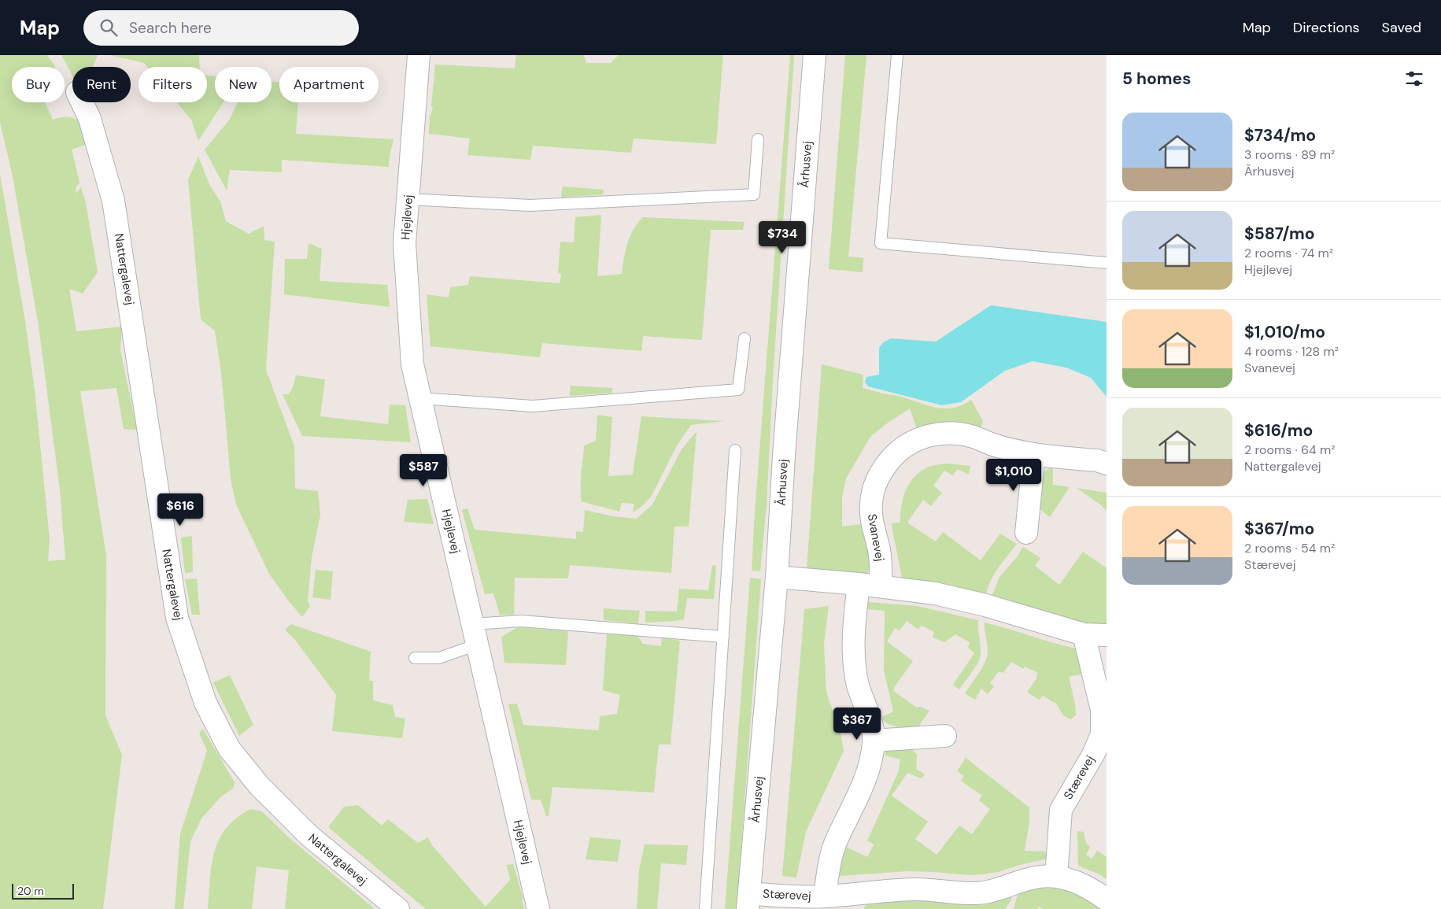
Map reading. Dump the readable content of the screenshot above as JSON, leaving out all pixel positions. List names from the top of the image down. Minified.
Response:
{"streets":{"street":["Århusvej","Hjejlevej","Nattergalevej","Svanevej","Stærevej"]},"crossings":[["Århusvej","Stærevej"]],"scale_bar":"20 m","page":{"header":"Map","search":"Search here","nav":["Map","Directions","Saved"],"heading":"5 homes","chip":["Buy","Rent","Filters","New","Apartment"],"list":[{"name":"$734/mo","note":"3 rooms · 89 m² · Århusvej"},{"name":"$587/mo","note":"2 rooms · 74 m² · Hjejlevej"},{"name":"$1,010/mo","note":"4 rooms · 128 m² · Svanevej"},{"name":"$616/mo","note":"2 rooms · 64 m² · Nattergalevej"},{"name":"$367/mo","note":"2 rooms · 54 m² · Stærevej"}],"price":["$734","$587","$1,010","$616","$367"],"scale":"20 m"}}
